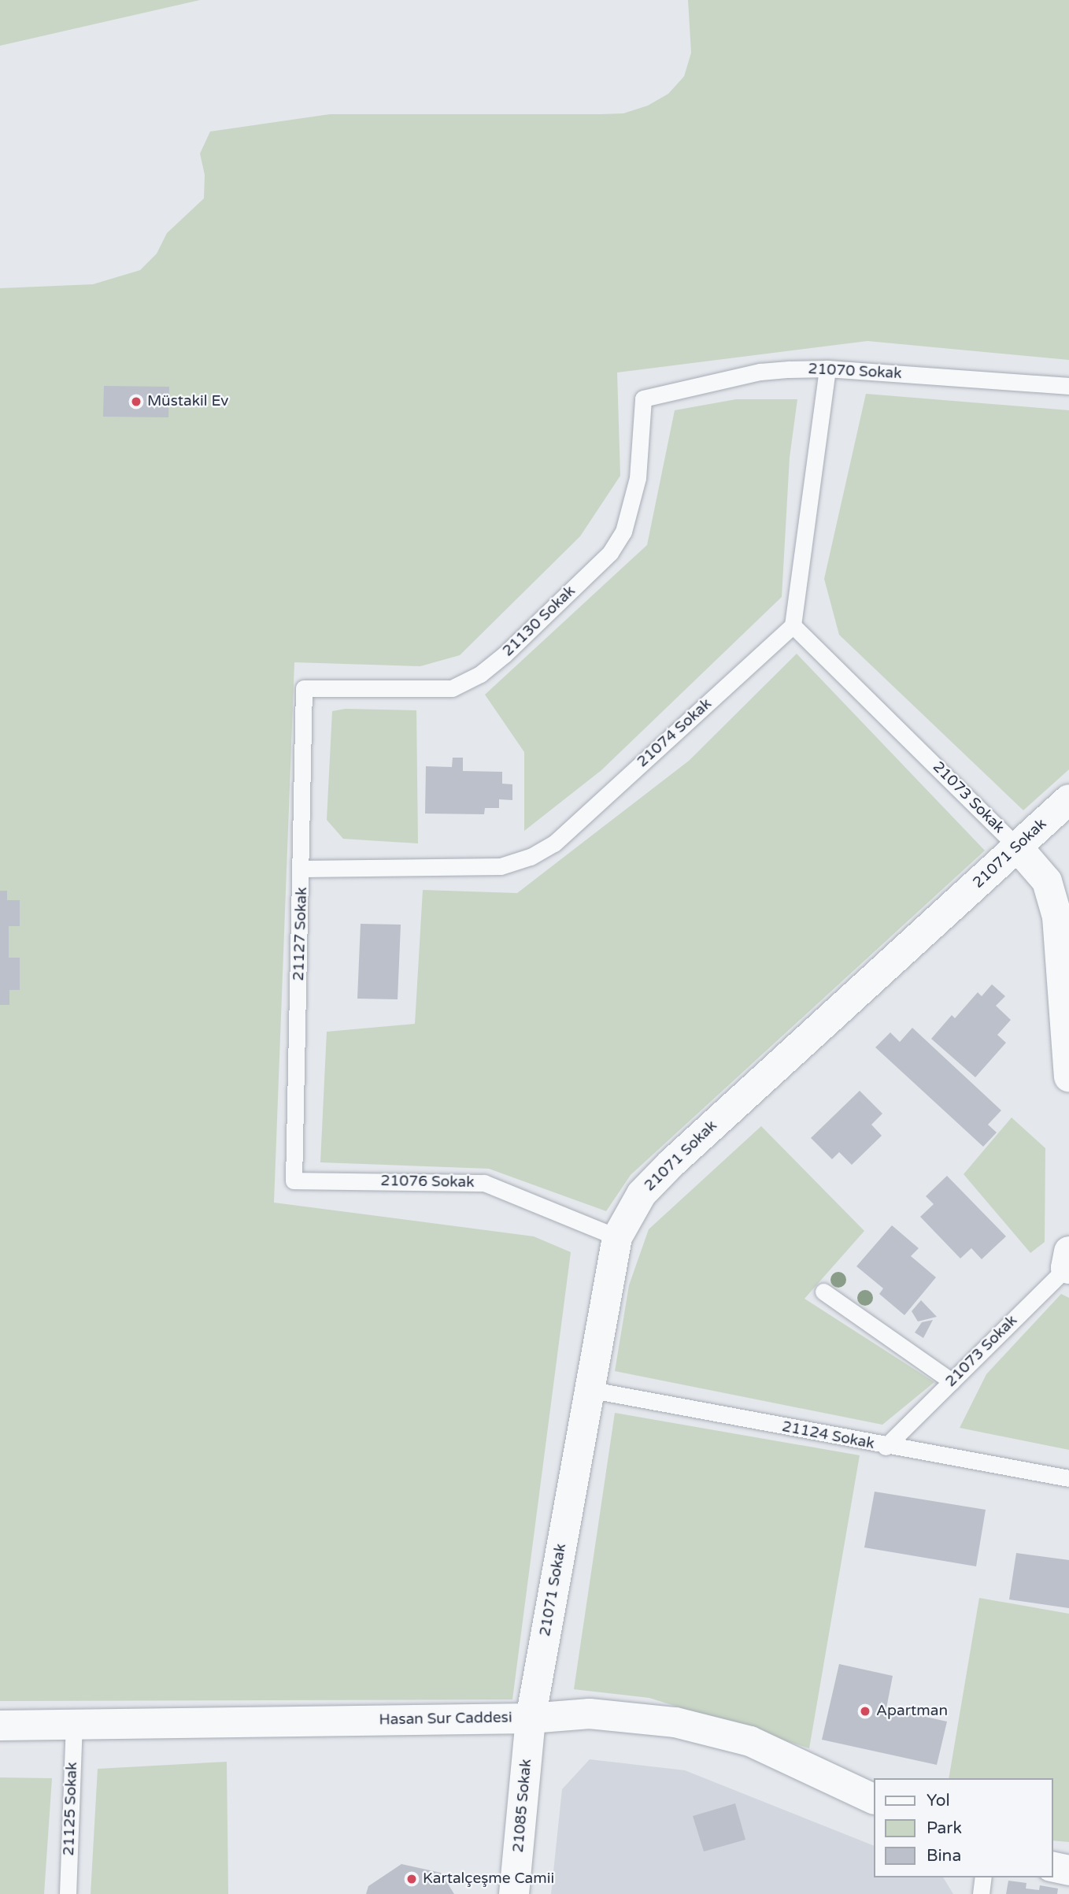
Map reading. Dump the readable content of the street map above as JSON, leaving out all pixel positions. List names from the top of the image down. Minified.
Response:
{"streets":{"street":["21073 Sokak","21071 Sokak","Hasan Sur Caddesi","21085 Sokak"],"lane":["21070 Sokak","21130 Sokak","21074 Sokak","21127 Sokak","21076 Sokak","21124 Sokak","21125 Sokak"]},"crossings":[["21070 Sokak","21130 Sokak"],["21130 Sokak","21127 Sokak"],["21074 Sokak","21073 Sokak"],["21074 Sokak","21127 Sokak"],["21073 Sokak","21071 Sokak"],["21073 Sokak","21124 Sokak"],["21071 Sokak","21076 Sokak"],["21071 Sokak","21124 Sokak"],["21071 Sokak","Hasan Sur Caddesi"],["21071 Sokak","21085 Sokak"],["21127 Sokak","21076 Sokak"],["Hasan Sur Caddesi","21085 Sokak"],["Hasan Sur Caddesi","21125 Sokak"]],"places":["Müstakil Ev","Apartman","Kartalçeşme Camii"],"legend":["Yol","Park","Bina"]}
